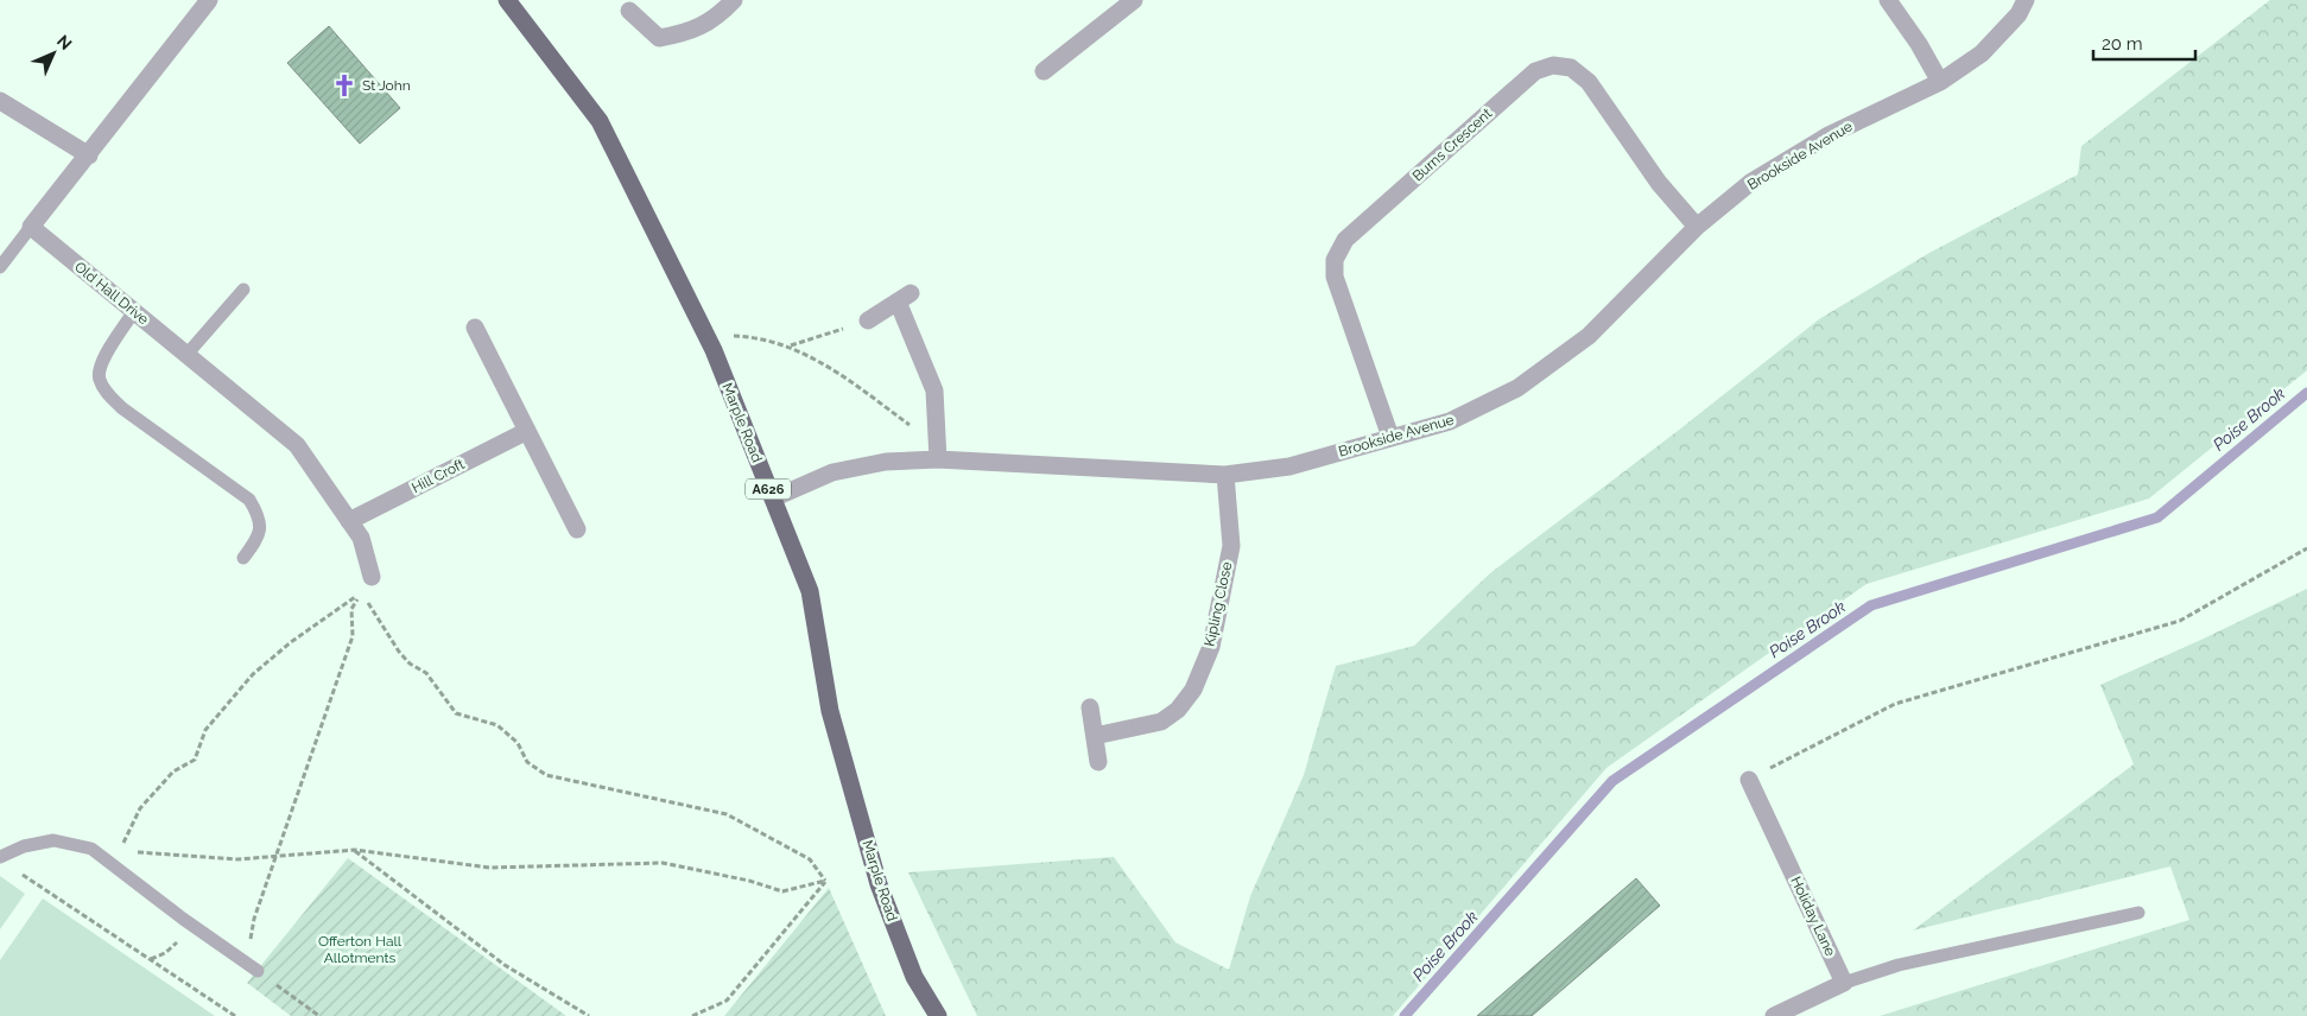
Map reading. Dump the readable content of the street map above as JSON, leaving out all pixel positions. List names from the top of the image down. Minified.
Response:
{"streets":{"main road":["Marple Road","A626"],"street":["Burns Crescent","Brookside Avenue","Old Hall Drive","Hill Croft","Kipling Close","Holiday Lane"]},"crossings":[["Burns Crescent","Brookside Avenue"],["Brookside Avenue","Marple Road"],["Brookside Avenue","Kipling Close"],["Old Hall Drive","Hill Croft"]],"water":["Poise Brook"],"parks":["Offerton Hall Allotments"],"places":{"church":["St John"]},"scale_bar":"20 m","north":"top right"}
